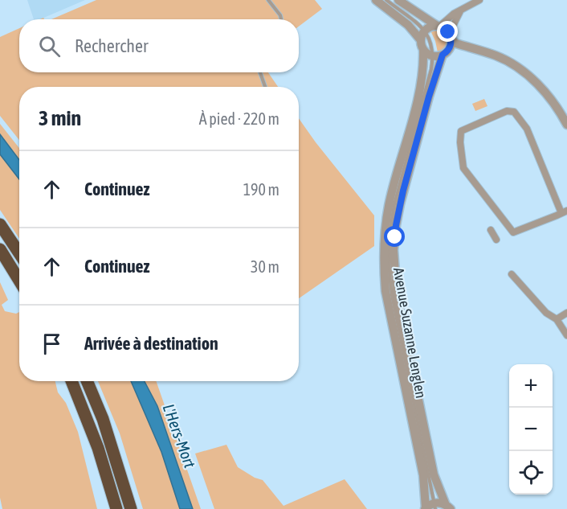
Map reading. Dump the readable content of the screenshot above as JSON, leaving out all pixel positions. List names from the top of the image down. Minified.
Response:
{"streets":{"street":["Avenue Suzanne Lenglen"]},"water":["L'Hers-Mort"],"page":{"search":"Rechercher","heading":["3 min","À pied · 220 m"],"list":[["Continuez","190 m"],["Continuez","30 m"],"Arrivée à destination"],"map_buttons":["+","−"]}}
